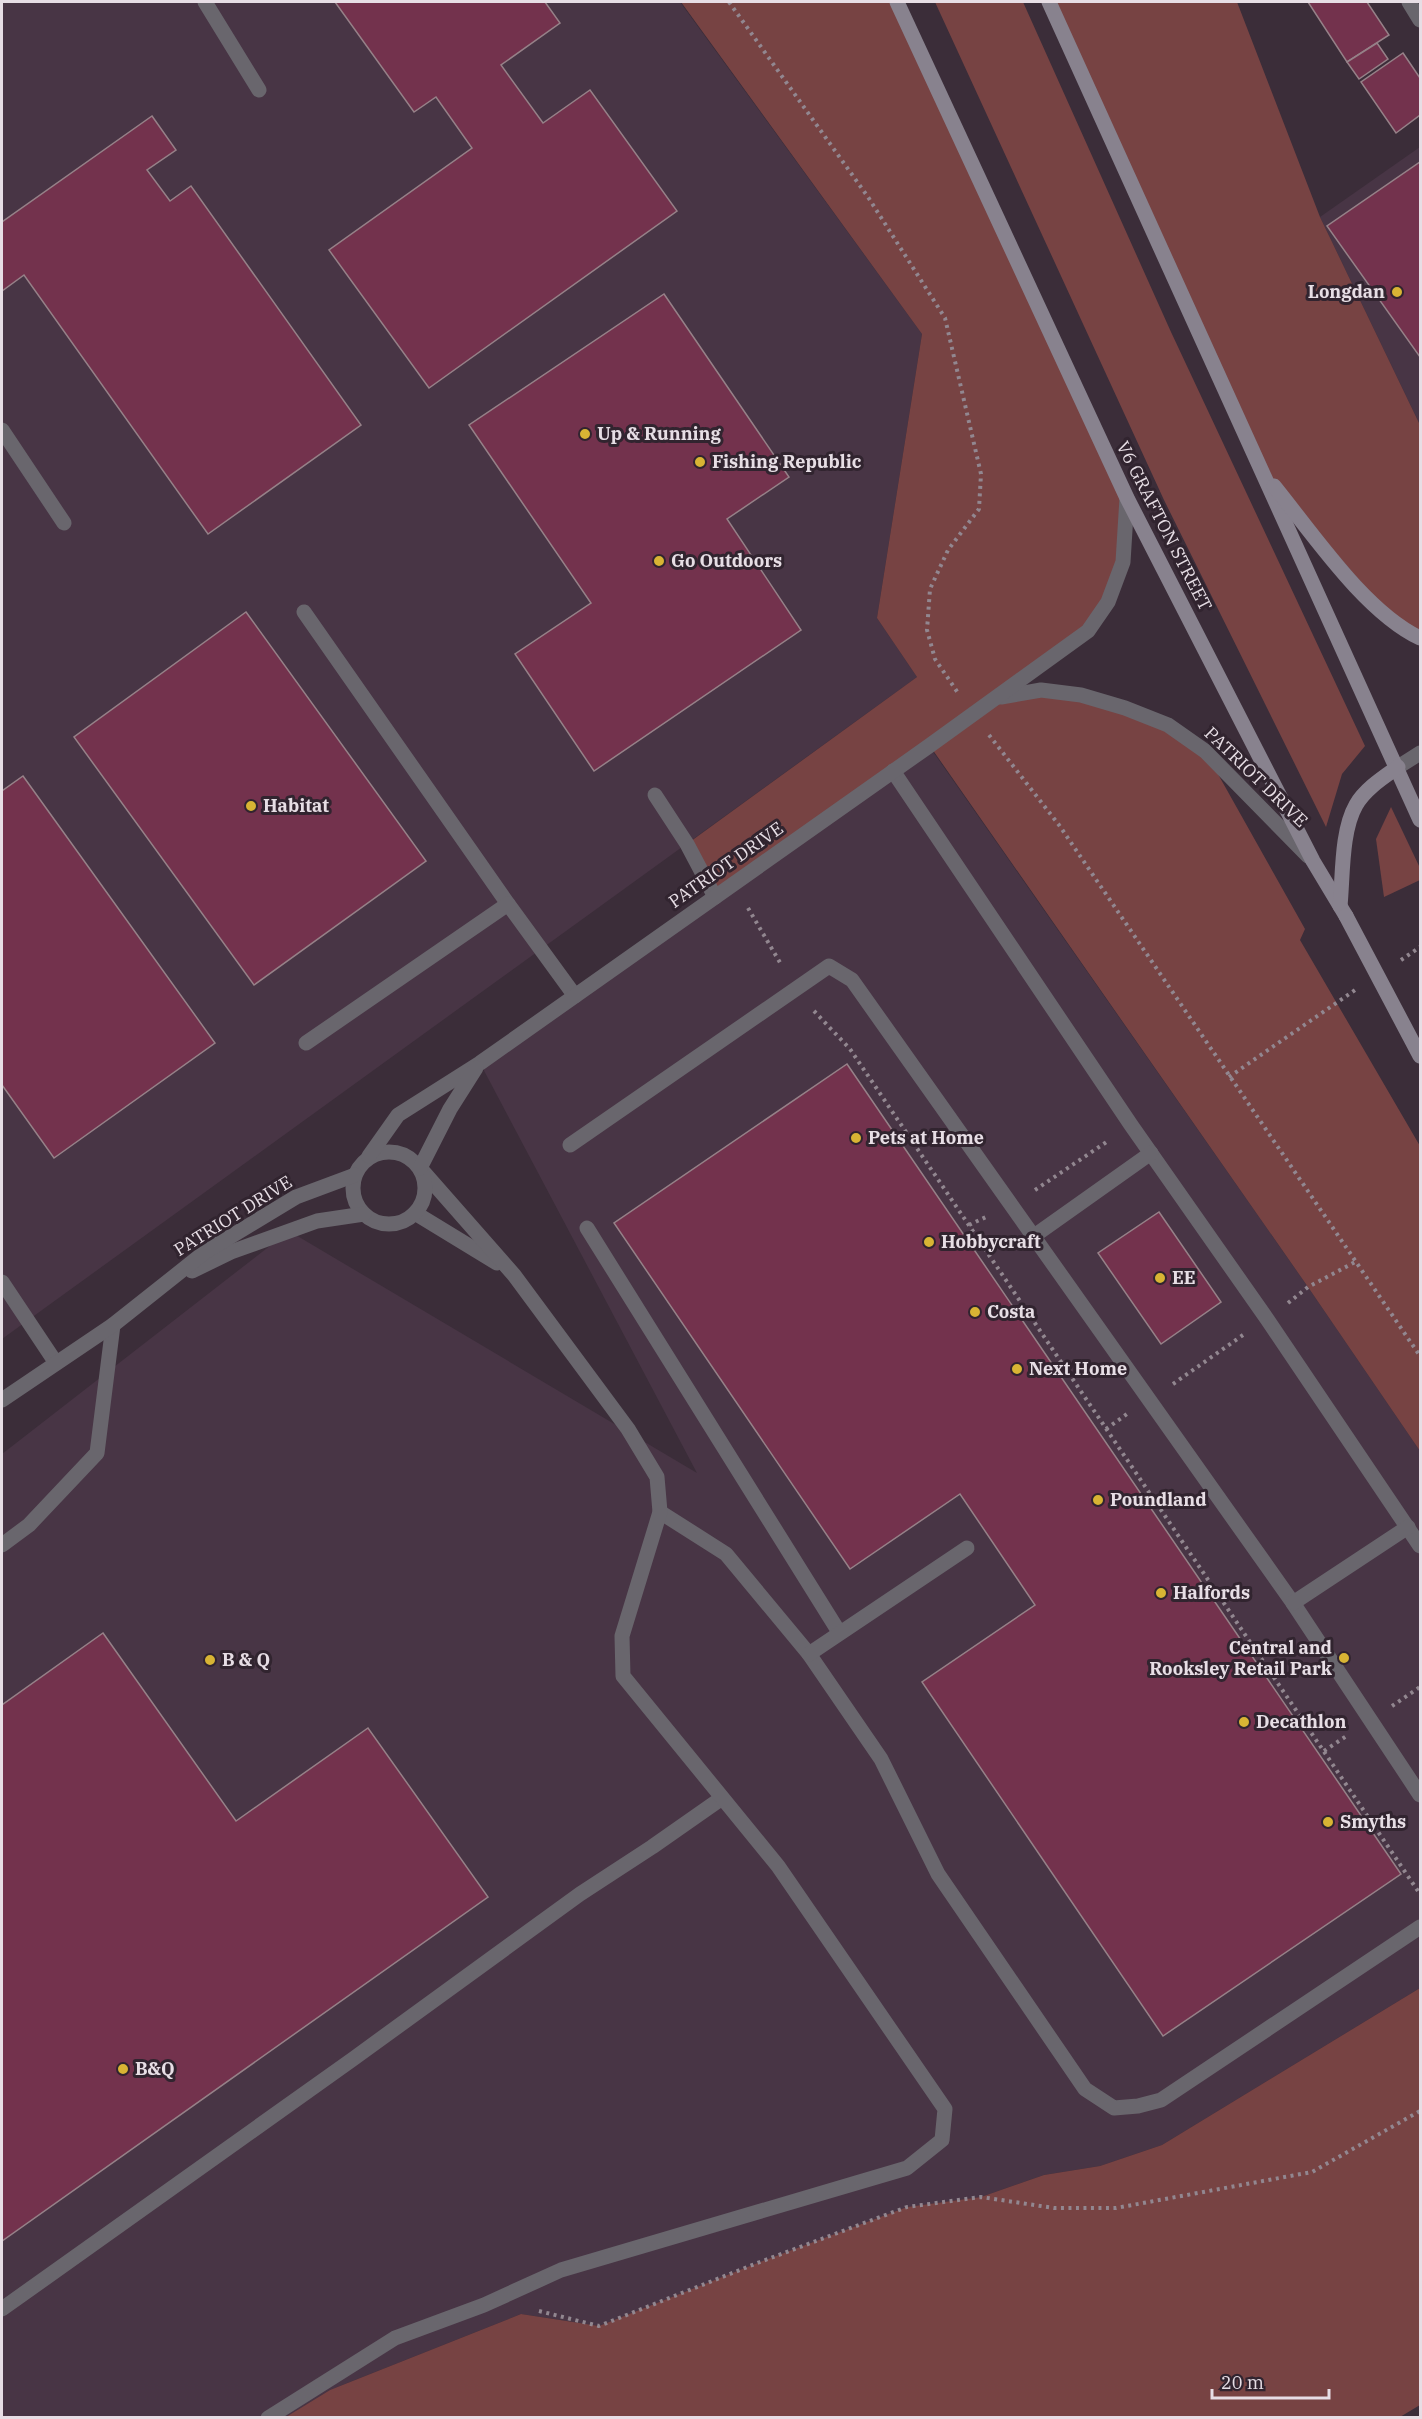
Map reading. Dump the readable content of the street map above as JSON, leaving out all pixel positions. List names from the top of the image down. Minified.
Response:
{"streets":{"street":["V6 GRAFTON STREET","PATRIOT DRIVE"]},"crossings":[["V6 GRAFTON STREET","PATRIOT DRIVE"]],"places":["Longdan","Up & Running","Fishing Republic","Go Outdoors","Habitat","Pets at Home","Hobbycraft","EE","Costa","Next Home","Poundland","Halfords","Central and Rooksley Retail Park","B & Q","Decathlon","Smyths","B&Q"],"scale_bar":"20 m"}
